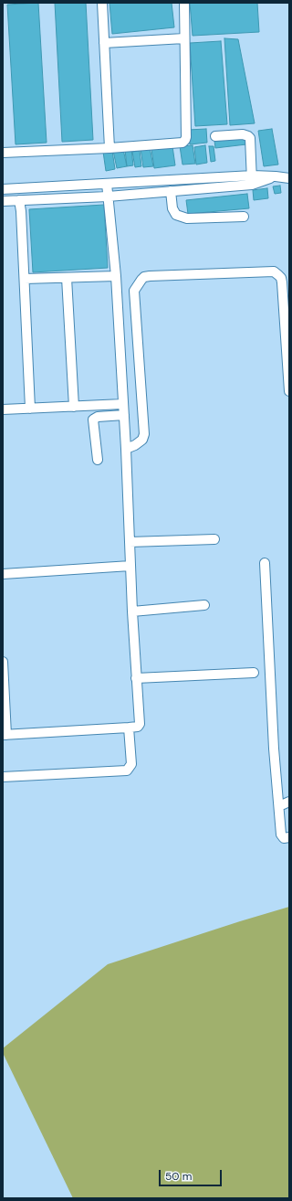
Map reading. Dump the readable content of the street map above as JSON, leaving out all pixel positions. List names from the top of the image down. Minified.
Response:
{"scale_bar":"50 m"}
